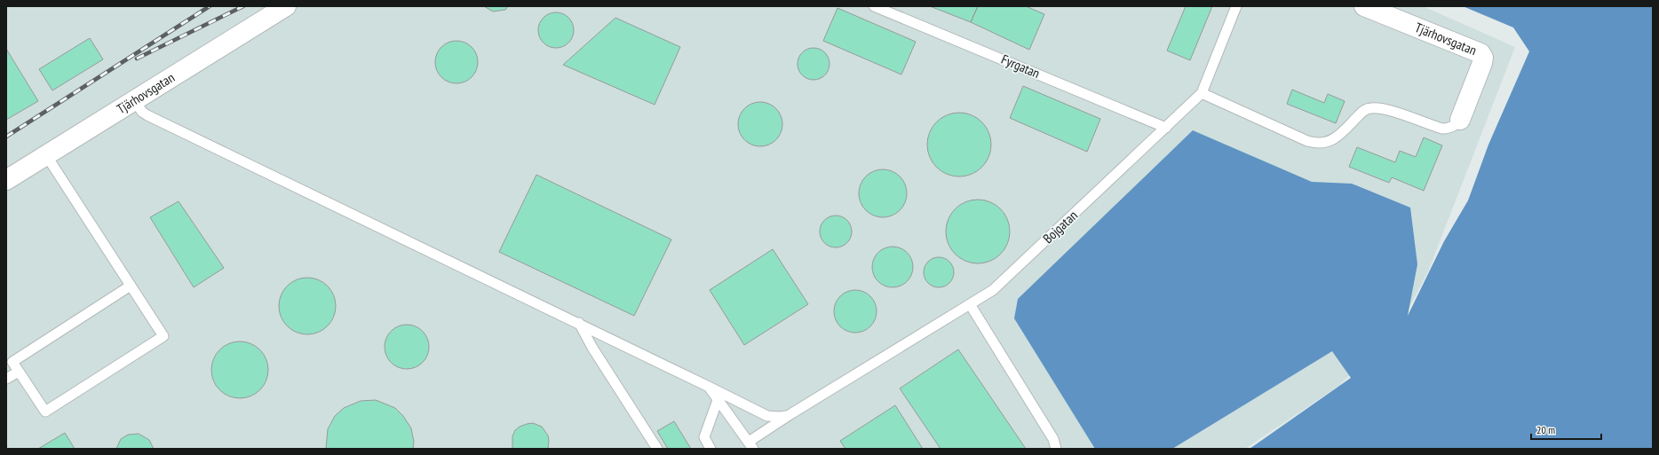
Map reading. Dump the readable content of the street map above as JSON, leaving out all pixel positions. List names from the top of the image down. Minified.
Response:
{"streets":{"street":["Tjärhovsgatan"],"lane":["Fyrgatan","Bojgatan"]},"crossings":[["Fyrgatan","Bojgatan"]],"scale_bar":"20 m"}
